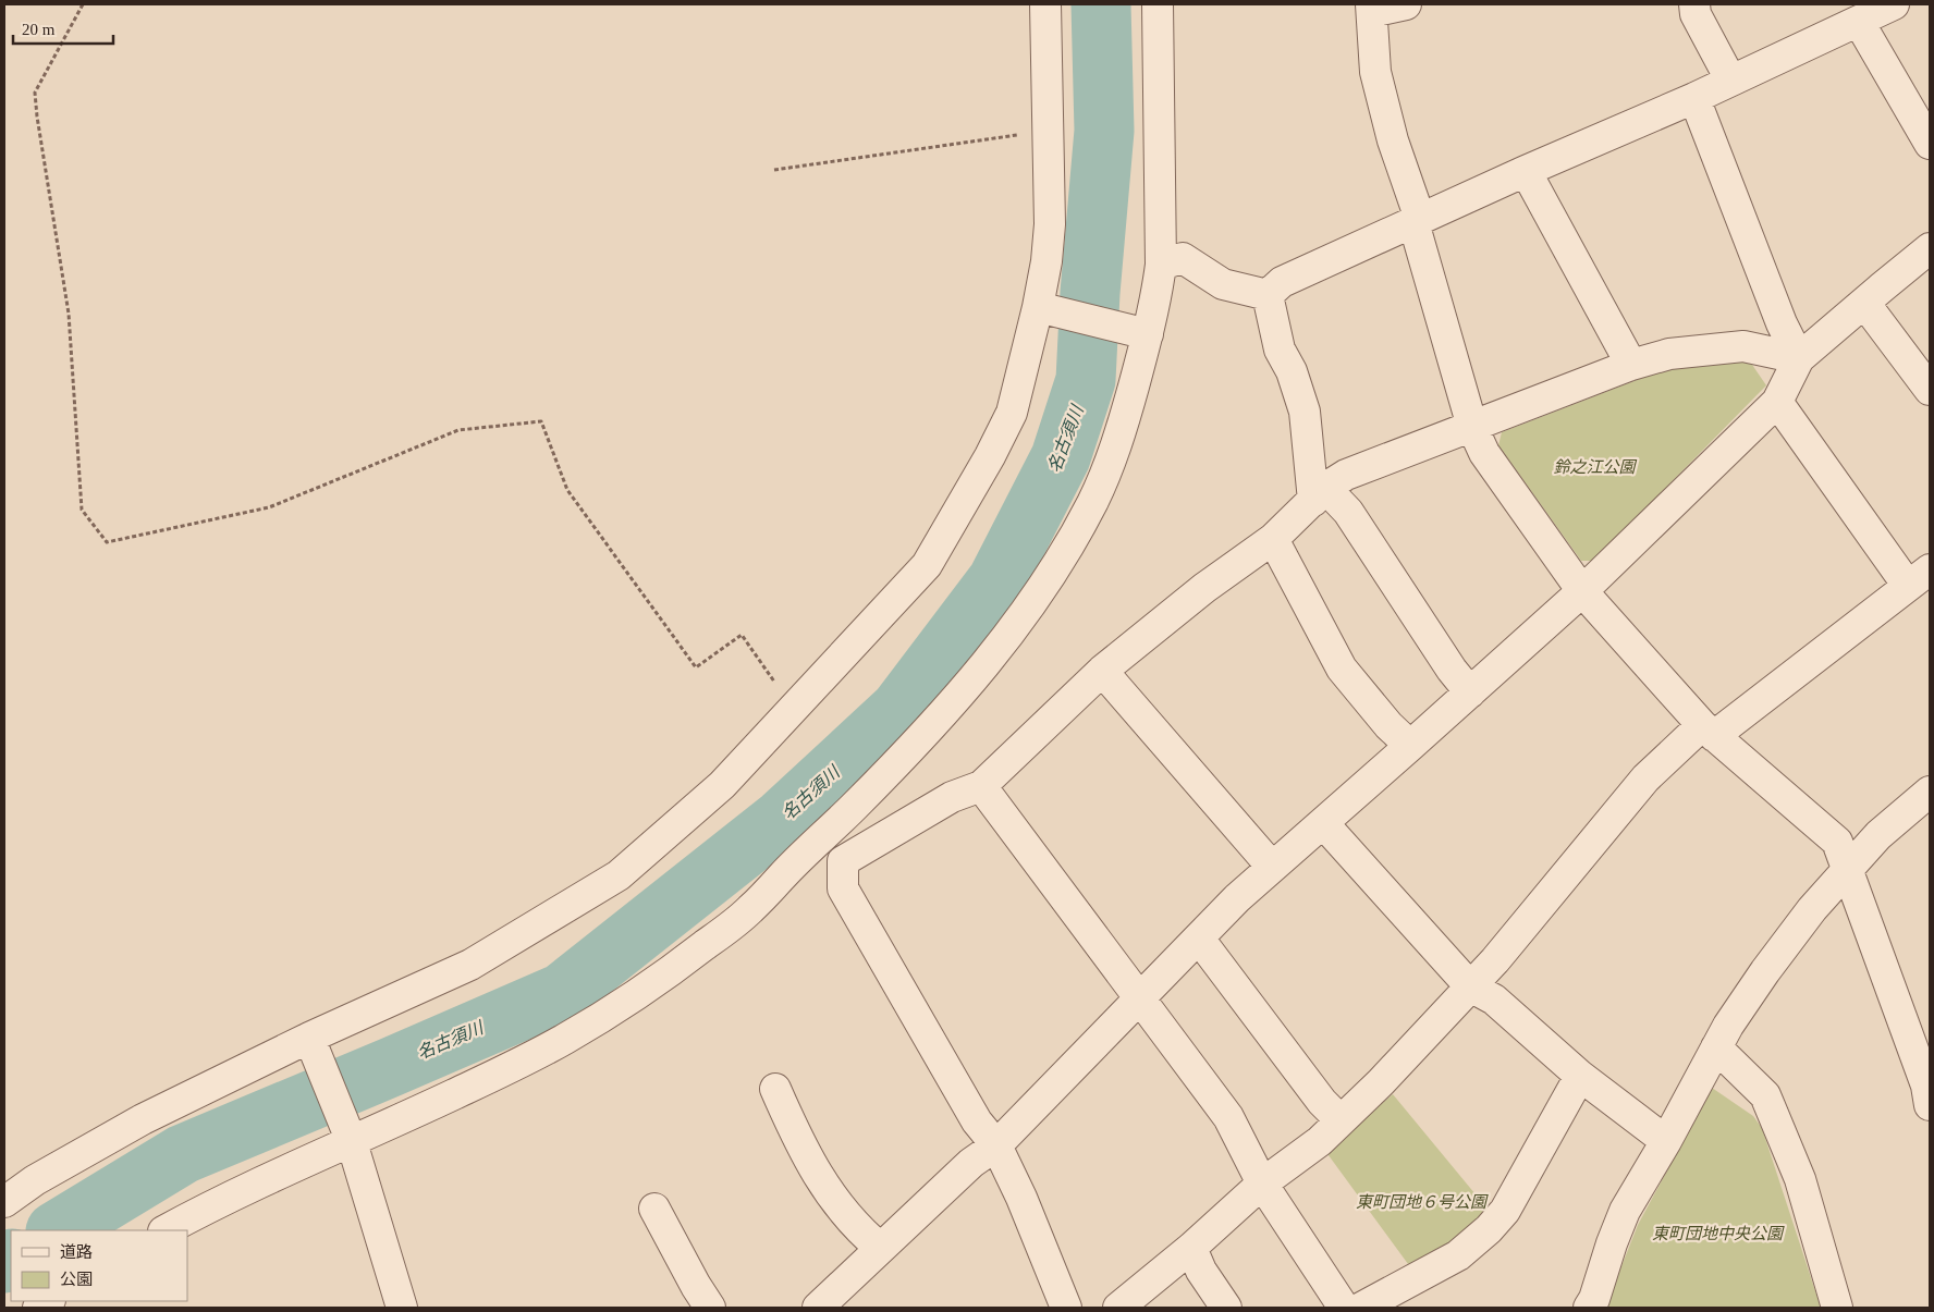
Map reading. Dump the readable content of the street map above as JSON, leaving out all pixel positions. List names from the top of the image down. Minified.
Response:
{"water":["名古須川"],"parks":["鈴之江公園","東町団地６号公園","東町団地中央公園"],"legend":["道路","公園"],"scale_bar":"20 m"}
